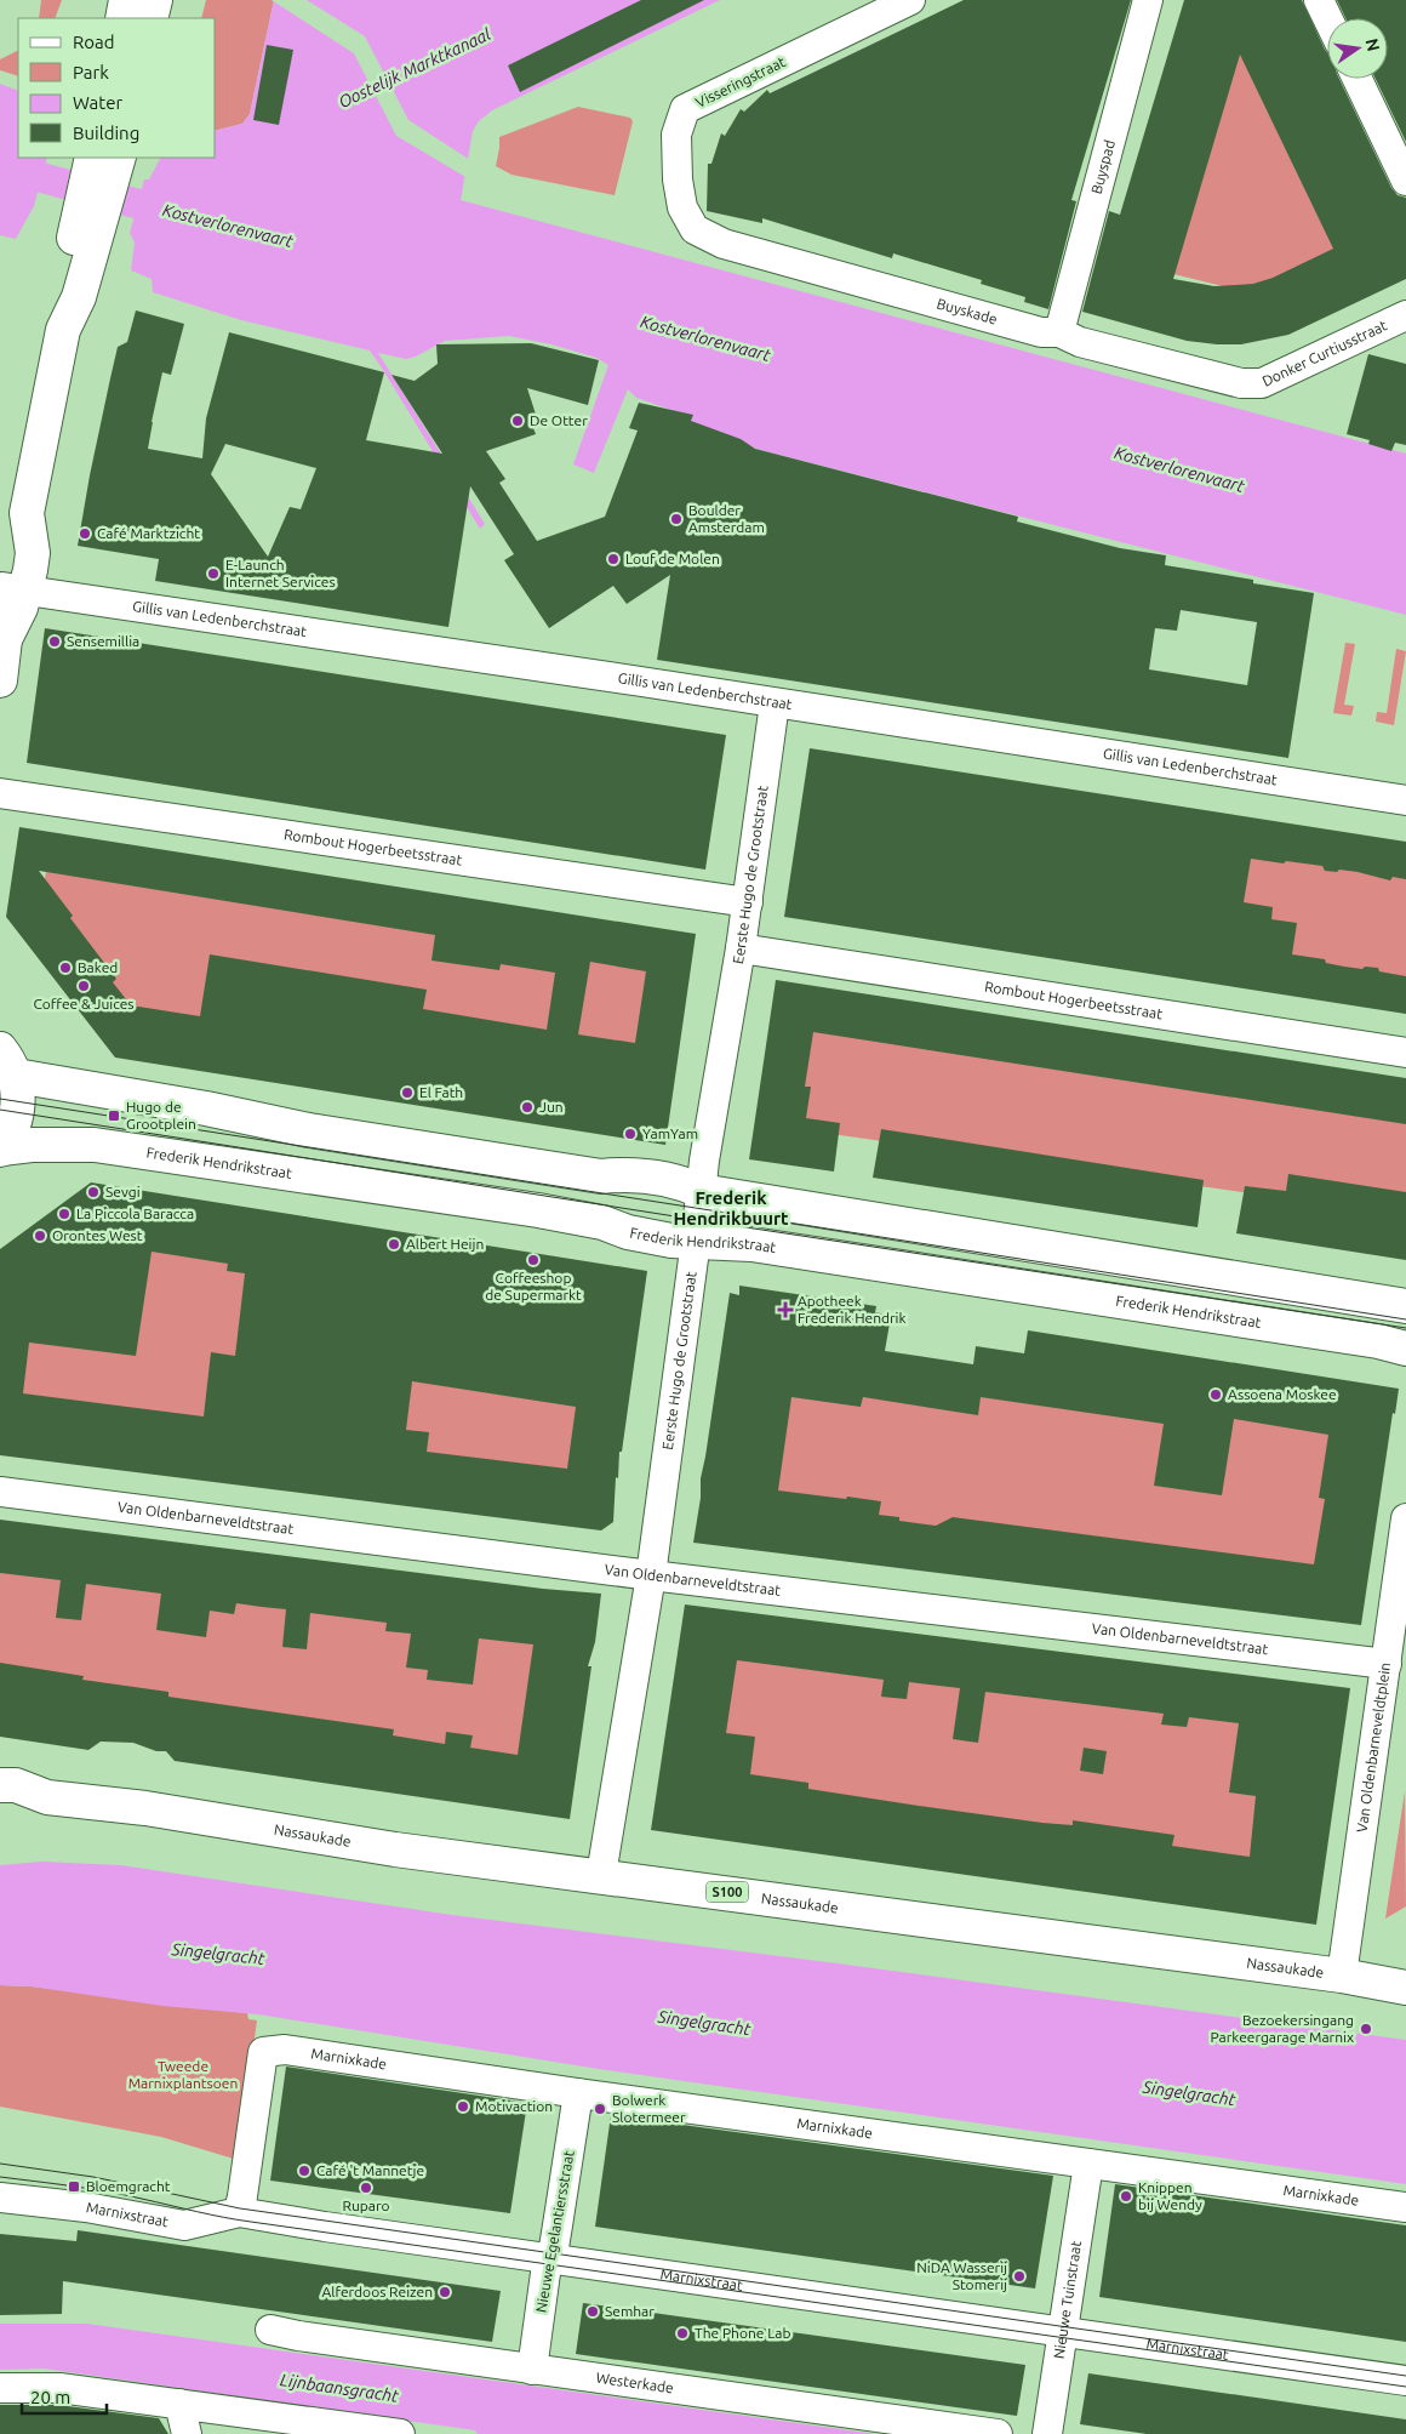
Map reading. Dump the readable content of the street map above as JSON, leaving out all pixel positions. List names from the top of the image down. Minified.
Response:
{"streets":{"street":["Visseringstraat","Buyspad","Buyskade","Donker Curtiusstraat","Gillis van Ledenberchstraat","Rombout Hogerbeetsstraat","Eerste Hugo de Grootstraat","Frederik Hendrikstraat","Van Oldenbarneveldtstraat","Van Oldenbarneveldtplein","Nassaukade","S100","Marnixkade","Marnixstraat","Nieuwe Egelantiersstraat","Nieuwe Tuinstraat","Westerkade"]},"crossings":[["Visseringstraat","Buyskade"],["Buyspad","Buyskade"],["Buyskade","Donker Curtiusstraat"],["Gillis van Ledenberchstraat","Eerste Hugo de Grootstraat"],["Rombout Hogerbeetsstraat","Eerste Hugo de Grootstraat"],["Eerste Hugo de Grootstraat","Frederik Hendrikstraat"],["Eerste Hugo de Grootstraat","Van Oldenbarneveldtstraat"],["Eerste Hugo de Grootstraat","Nassaukade"],["Van Oldenbarneveldtstraat","Van Oldenbarneveldtplein"],["Van Oldenbarneveldtplein","Nassaukade"],["Marnixkade","Marnixstraat"],["Marnixkade","Nieuwe Egelantiersstraat"],["Marnixkade","Nieuwe Tuinstraat"],["Marnixstraat","Nieuwe Egelantiersstraat"],["Marnixstraat","Nieuwe Tuinstraat"],["Nieuwe Egelantiersstraat","Westerkade"]],"districts":["Frederik Hendrikbuurt"],"water":["Oostelijk Marktkanaal","Kostverlorenvaart","Singelgracht","Lijnbaansgracht"],"parks":["Tweede Marnixplantsoen"],"places":{"other":["De Otter","Boulder Amsterdam","Café Marktzicht","Louf de Molen","E-Launch Internet Services","Sensemillia","Baked","Coffee & Juices","El Fath","Jun","YamYam","Sevgi","La Piccola Baracca","Orontes West","Albert Heijn","Coffeeshop de Supermarkt","Assoena Moskee","Bezoekersingang Parkeergarage Marnix","Motivaction","Bolwerk Slotermeer","Café 't Mannetje","Ruparo","Knippen bij Wendy","NiDA Wasserij Stomerij","Alferdoos Reizen","Semhar","The Phone Lab"],"transit":["Hugo de Grootplein","Bloemgracht"],"health":["Apotheek Frederik Hendrik"]},"legend":["Road","Park","Water","Building"],"scale_bar":"20 m","north":"right"}
